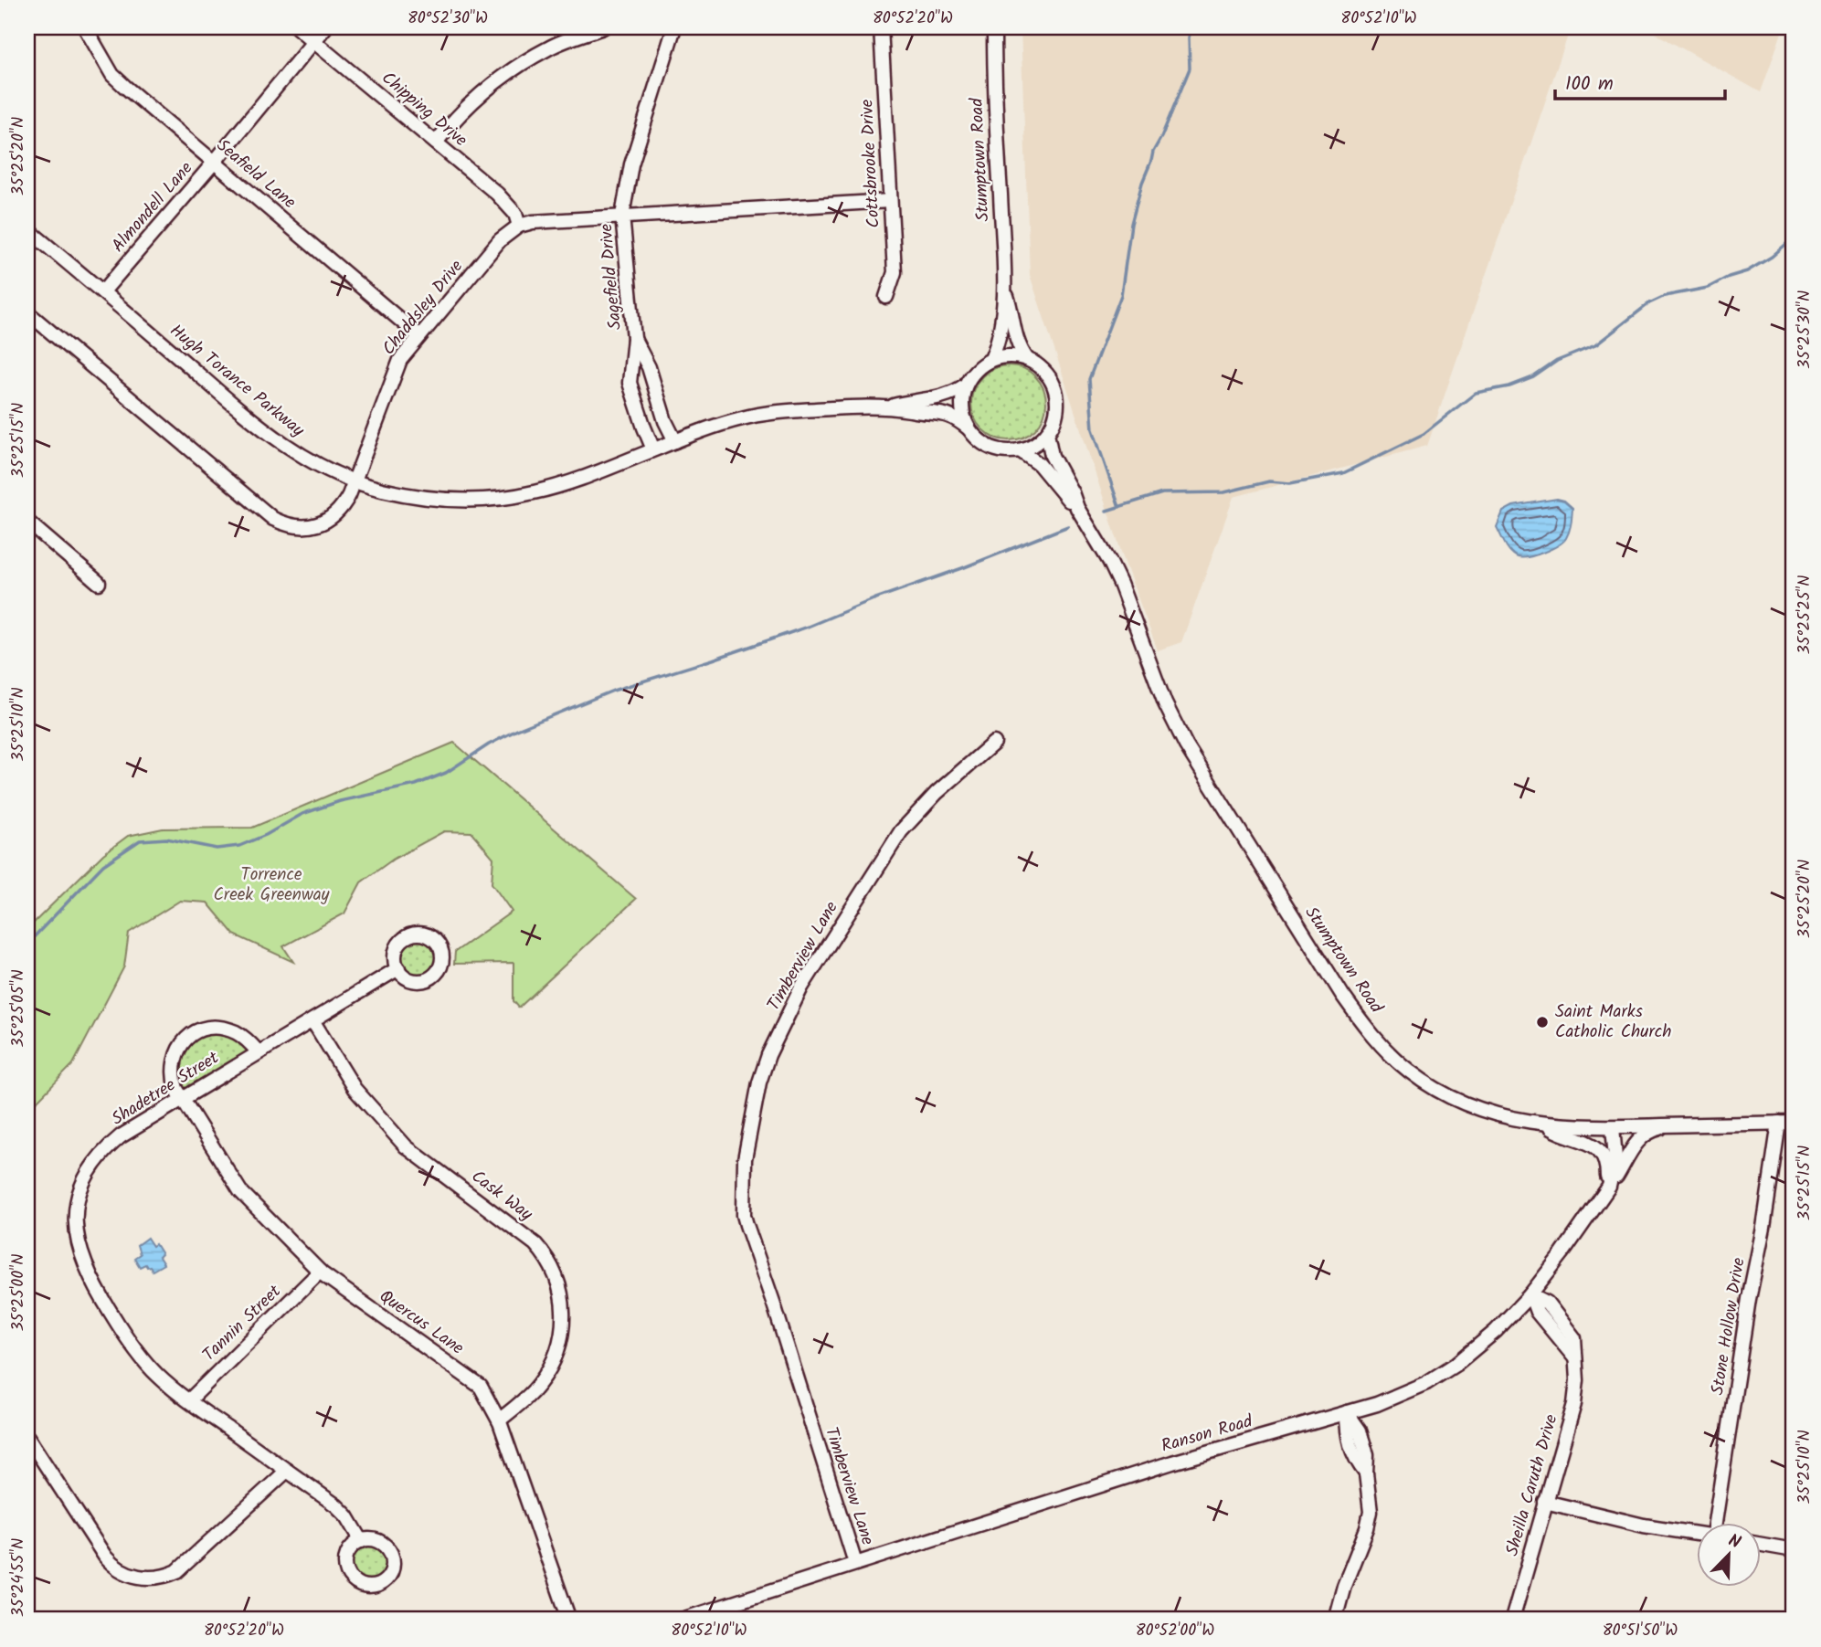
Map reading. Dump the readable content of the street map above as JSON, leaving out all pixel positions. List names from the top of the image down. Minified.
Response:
{"streets":{"street":["Chipping Drive","Stumptown Road","Cottsbrooke Drive","Seafield Lane","Almondell Lane","Sagefield Drive","Chaddsley Drive","Hugh Torance Parkway","Timberview Lane","Shadetree Street","Cask Way","Quercus Lane","Tannin Street","Stone Hollow Drive","Ranson Road","Sheilla Caruth Drive"]},"crossings":[["Chipping Drive","Almondell Lane"],["Chipping Drive","Chaddsley Drive"],["Stumptown Road","Hugh Torance Parkway"],["Stumptown Road","Stone Hollow Drive"],["Stumptown Road","Ranson Road"],["Seafield Lane","Almondell Lane"],["Seafield Lane","Chaddsley Drive"],["Almondell Lane","Hugh Torance Parkway"],["Sagefield Drive","Hugh Torance Parkway"],["Chaddsley Drive","Hugh Torance Parkway"],["Timberview Lane","Ranson Road"],["Shadetree Street","Cask Way"],["Shadetree Street","Quercus Lane"],["Shadetree Street","Tannin Street"],["Cask Way","Quercus Lane"],["Quercus Lane","Tannin Street"],["Ranson Road","Sheilla Caruth Drive"]],"parks":["Torrence Creek Greenway"],"places":["Saint Marks Catholic Church"],"scale_bar":"100 m","north":"top right","coordinates":["80°52'30\"W","80°52'20\"W","80°52'10\"W","35°25'20\"N","35°25'30\"N","35°25'15\"N","35°25'25\"N","35°25'10\"N","35°25'05\"N","35°25'00\"N","35°24'55\"N","80°52'00\"W","80°51'50\"W"]}
